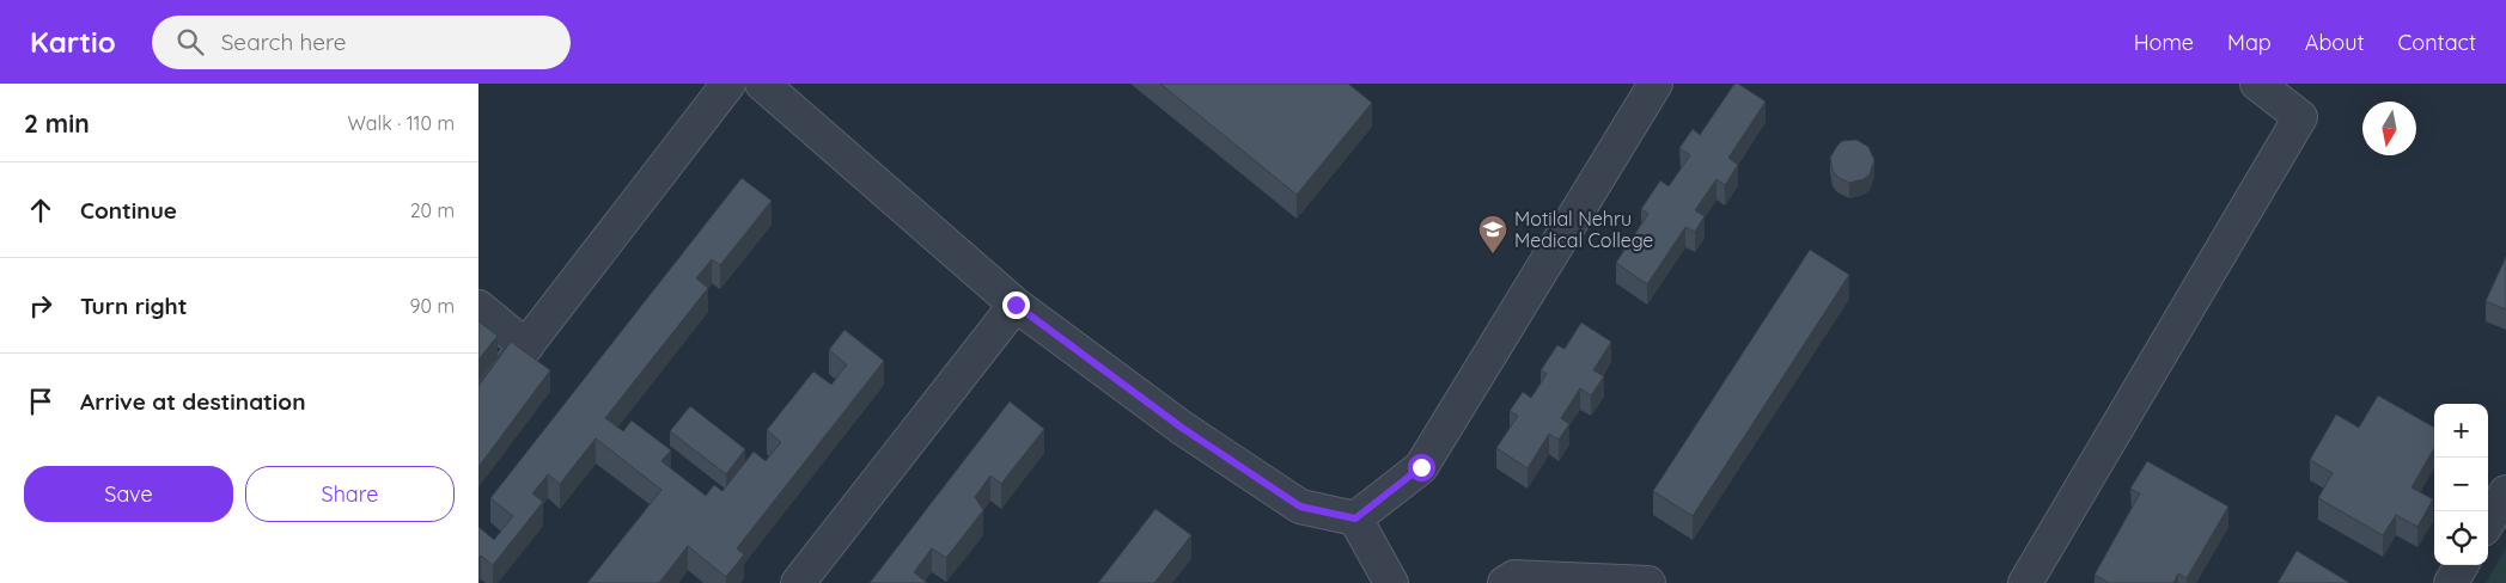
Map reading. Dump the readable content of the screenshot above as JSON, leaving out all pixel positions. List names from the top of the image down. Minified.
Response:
{"places":{"school or university":["Motilal Nehru Medical College"]},"north":"bottom","page":{"header":"Kartio","search":"Search here","nav":["Home","Map","About","Contact"],"heading":["2 min","Walk · 110 m"],"list":[["Continue","20 m"],["Turn right","90 m"],"Arrive at destination"],"map_buttons":["+","−"],"buttons":["Save","Share"]}}
